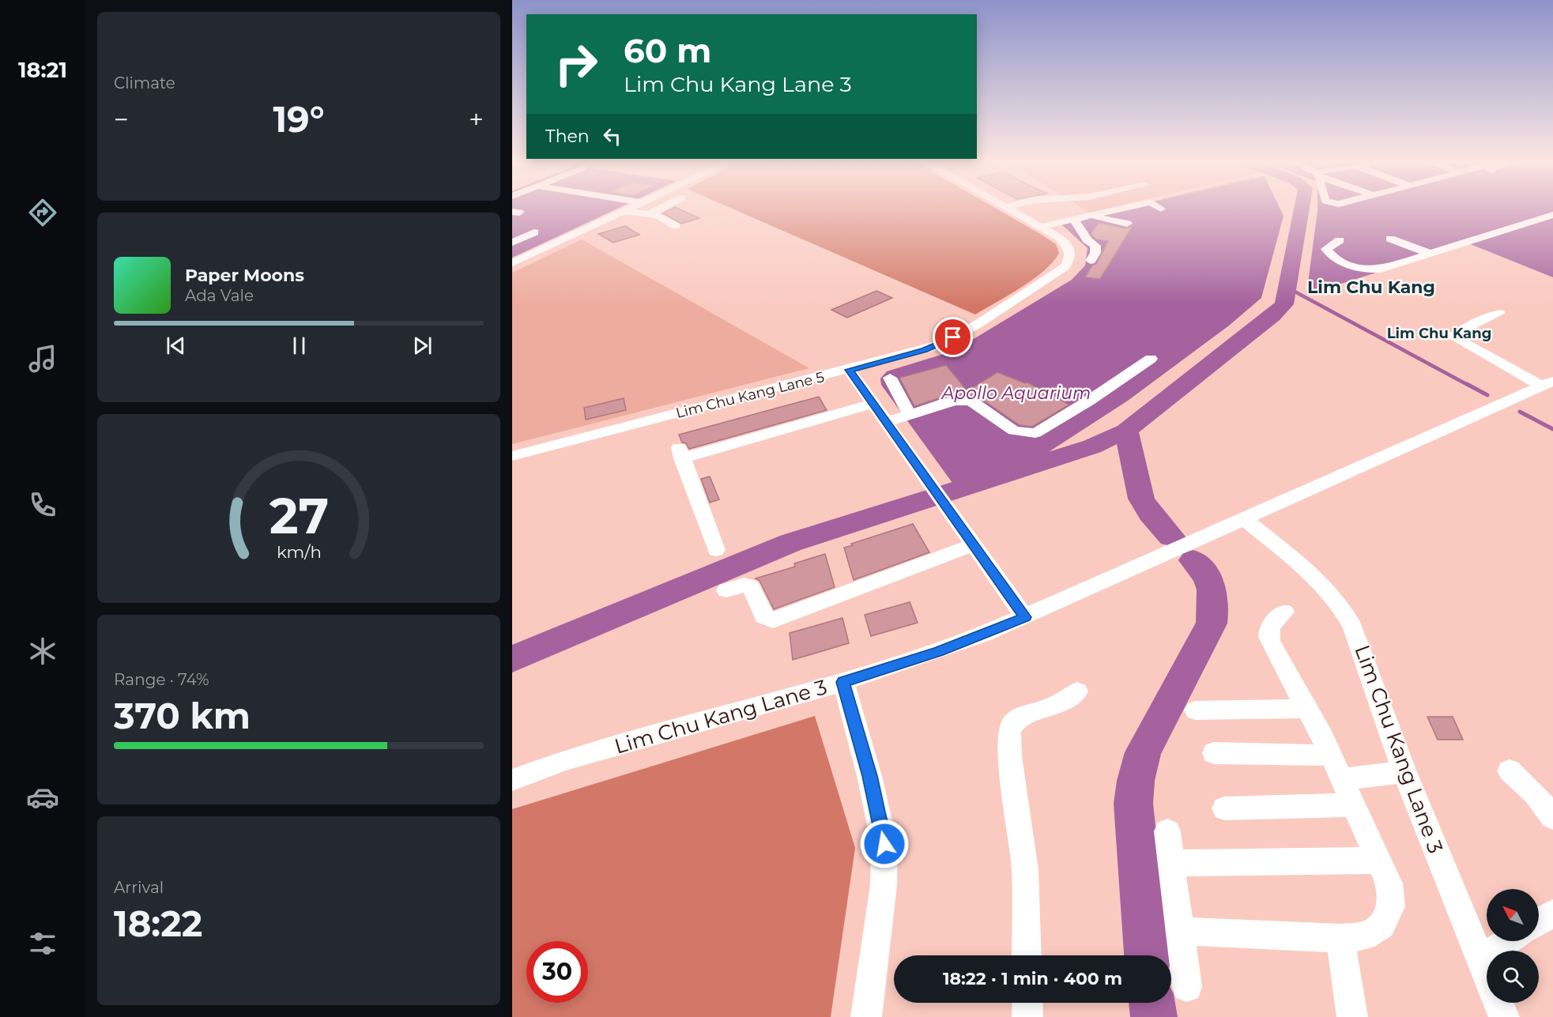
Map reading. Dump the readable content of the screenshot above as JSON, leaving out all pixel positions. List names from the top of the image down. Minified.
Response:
{"streets":{"street":["Lim Chu Kang Lane 5","Lim Chu Kang Lane 3"]},"districts":["Lim Chu Kang","Lim Chu Kang"],"water":["Apollo Aquarium"],"north":"top left","page":{"tabs":"18:21","tile":["Climate",["Range · 74%","370 km"],["Arrival","18:22"]],"turn":["60 m","Lim Chu Kang Lane 3"],"heat":["−","19°","+"],"then":"Then","song":["Paper Moons","Ada Vale"],"limit":"30","trip":"18:22 · 1 min · 400 m","gauge":["27","km/h"]}}
